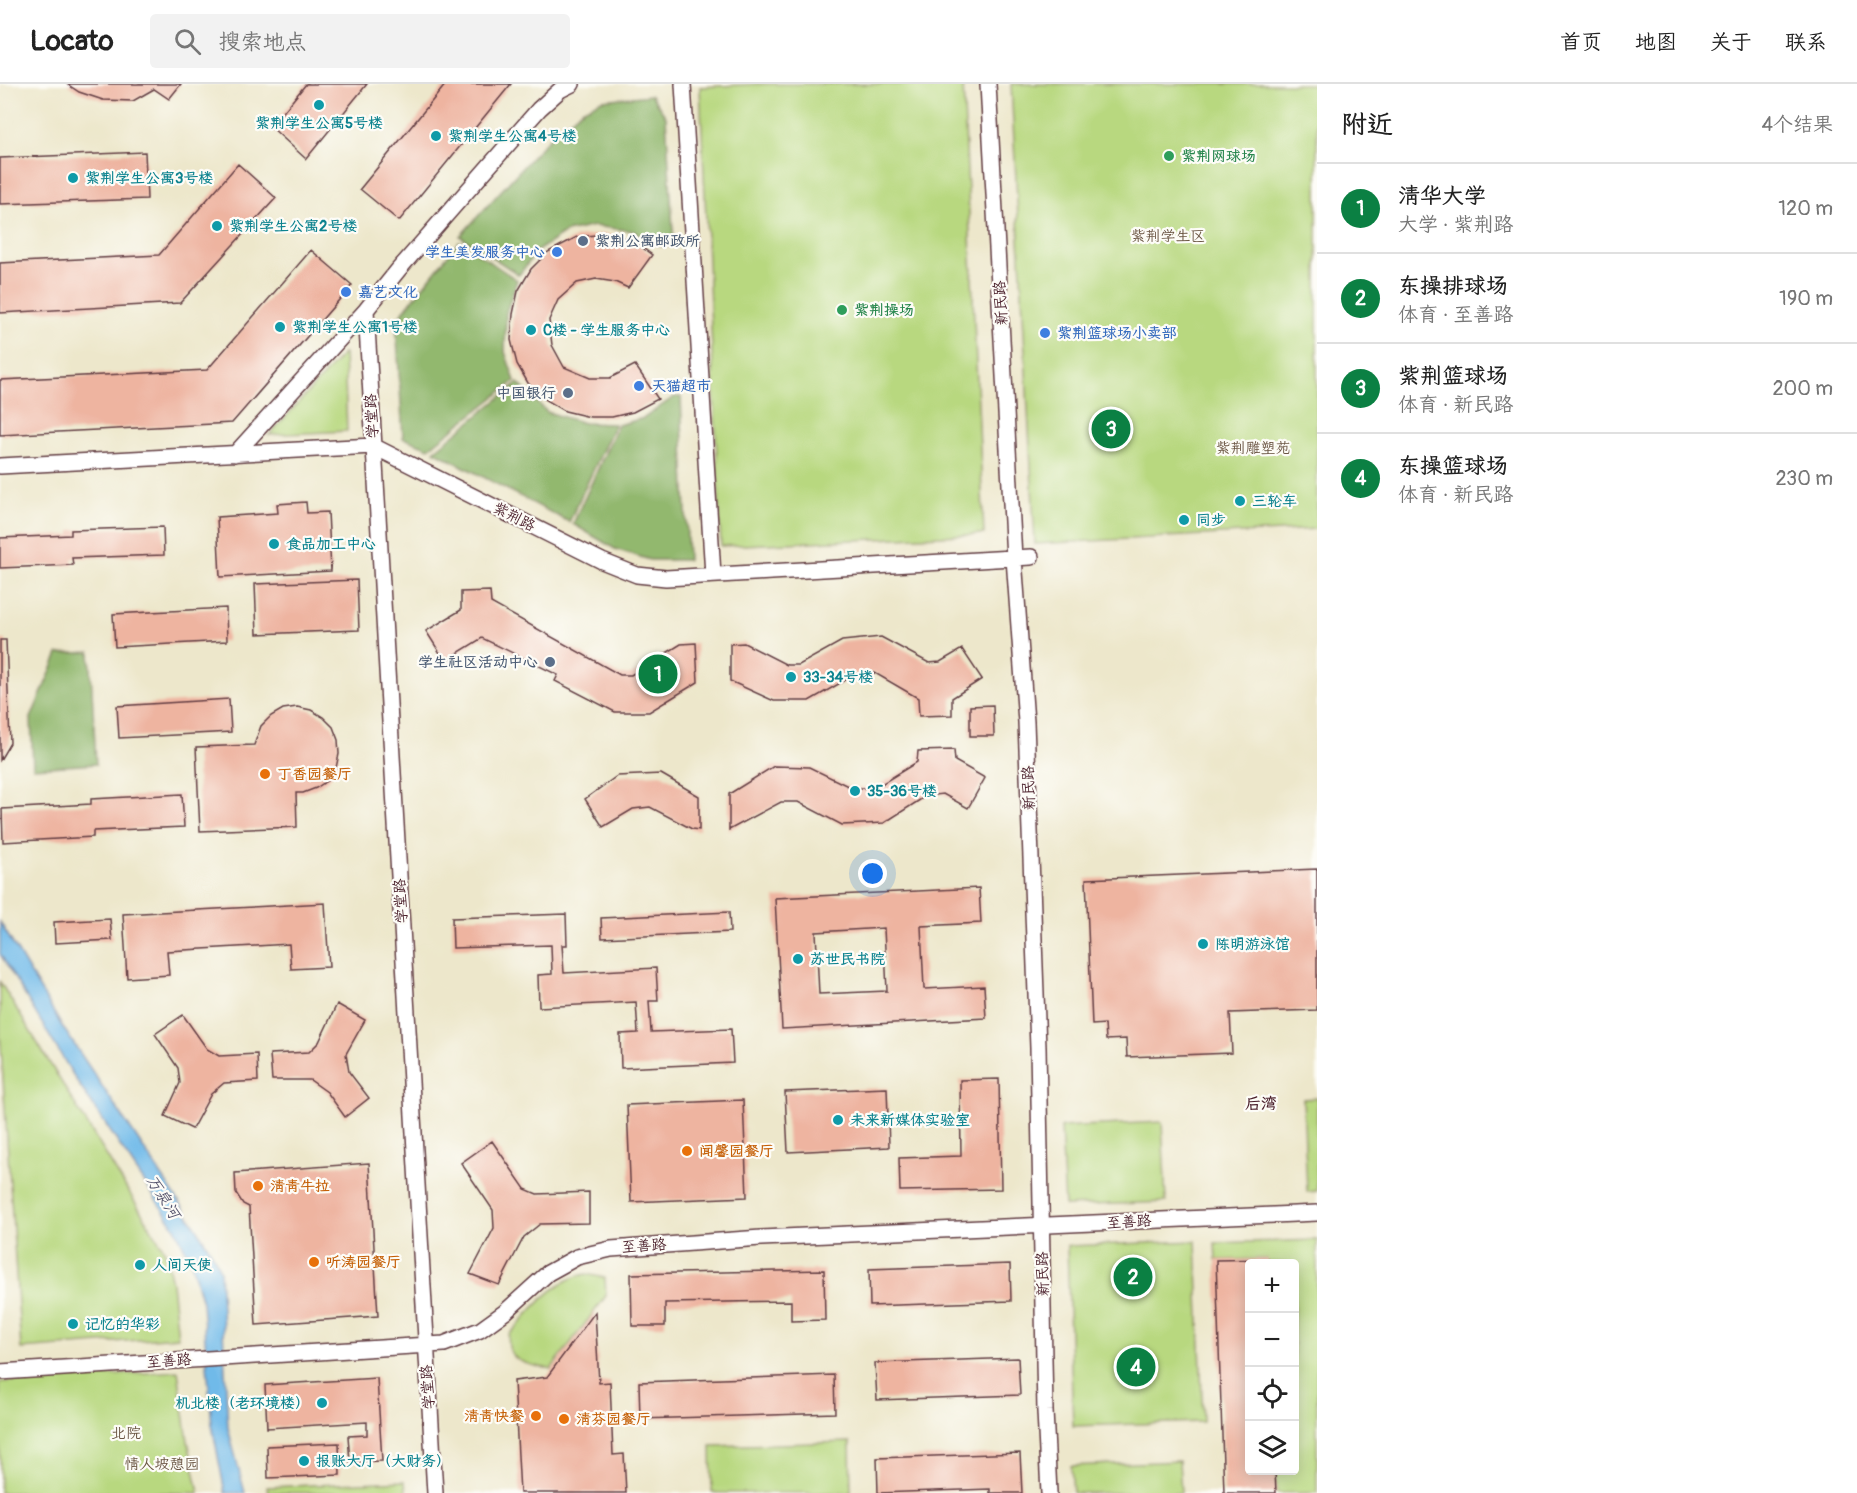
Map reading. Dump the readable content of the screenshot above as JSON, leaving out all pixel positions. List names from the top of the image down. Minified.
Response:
{"streets":{"street":["新民路","学堂路","紫荆路","至善路"]},"crossings":[["新民路","紫荆路"],["新民路","至善路"],["学堂路","紫荆路"],["学堂路","至善路"]],"districts":["后湾"],"water":["万泉河"],"parks":["紫荆学生区","紫荆雕塑苑","北院","情人坡憩园"],"places":["紫荆学生公寓5号楼","紫荆学生公寓4号楼","紫荆网球场","紫荆学生公寓3号楼","紫荆学生公寓2号楼","紫荆公寓邮政所","学生美发服务中心","嘉艺文化","紫荆操场","紫荆学生公寓1号楼","C楼 - 学生服务中心","紫荆篮球场小卖部","天猫超市","中国银行","三轮车","同步","食品加工中心","学生社区活动中心","33-34号楼","丁香园餐厅","35-36号楼","陈明游泳馆","苏世民书院","未来新媒体实验室","闻馨园餐厅","清青牛拉","听涛园餐厅","人间天使","记忆的华彩","机北楼（老环境楼）","清青快餐","清芬园餐厅","报账大厅（大财务）"],"page":{"header":"Locato","search":"搜索地点","nav":["首页","地图","关于","联系"],"heading":["附近","4个结果"],"list":[{"mark":"1","name":"清华大学","note":"大学 · 紫荆路","value":"120 m"},{"mark":"2","name":"东操排球场","note":"体育 · 至善路","value":"190 m"},{"mark":"3","name":"紫荆篮球场","note":"体育 · 新民路","value":"200 m"},{"mark":"4","name":"东操篮球场","note":"体育 · 新民路","value":"230 m"}],"pins":["3","1","2","4"],"map_buttons":["+","−"]}}
